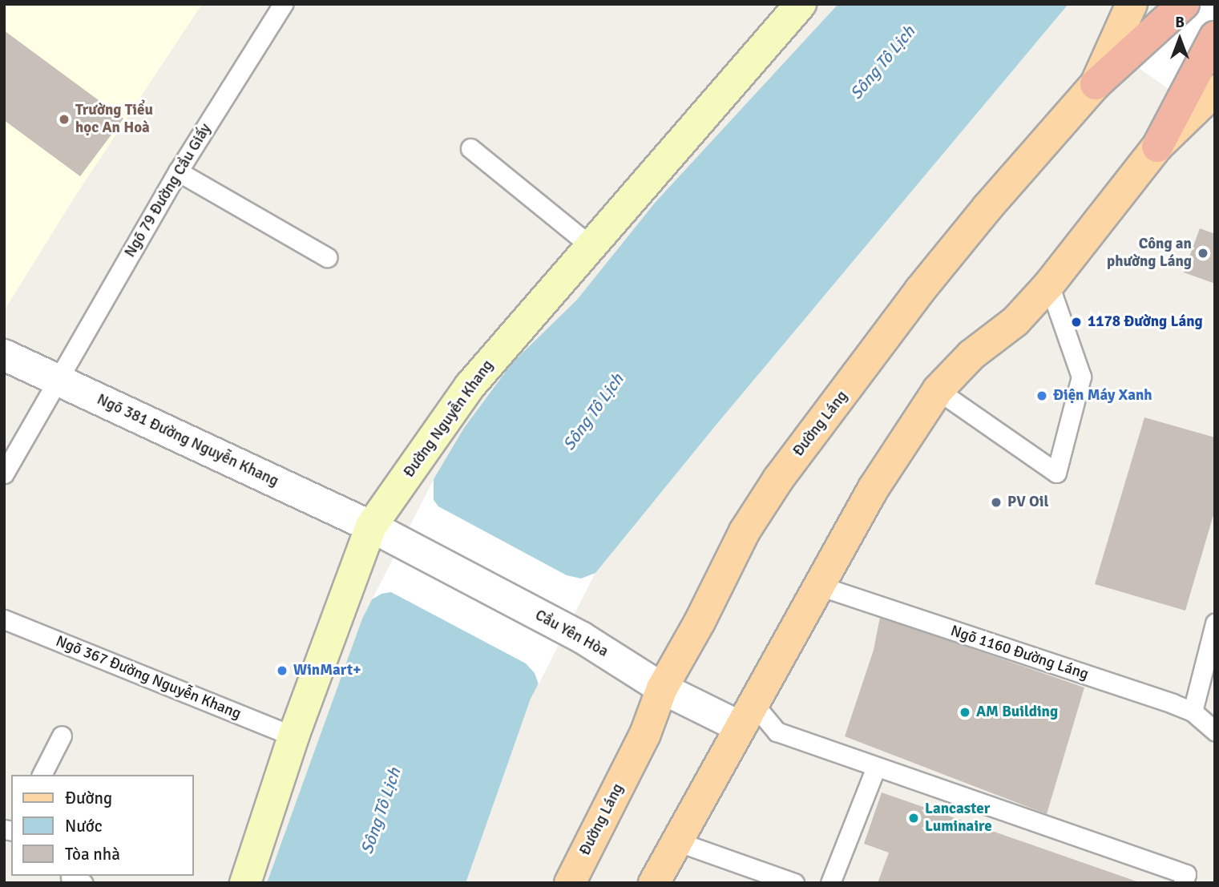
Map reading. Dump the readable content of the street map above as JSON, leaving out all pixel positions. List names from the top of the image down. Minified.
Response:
{"streets":{"main road":["Đường Nguyễn Khang","Đường Láng"],"street":["Ngõ 381 Đường Nguyễn Khang","Cầu Yên Hòa"],"lane":["Ngõ 79 Đường Cầu Giấy","Ngõ 1160 Đường Láng","Ngõ 367 Đường Nguyễn Khang"]},"crossings":[["Ngõ 79 Đường Cầu Giấy","Ngõ 381 Đường Nguyễn Khang"],["Đường Nguyễn Khang","Ngõ 381 Đường Nguyễn Khang"],["Đường Nguyễn Khang","Ngõ 367 Đường Nguyễn Khang"],["Đường Láng","Cầu Yên Hòa"],["Ngõ 381 Đường Nguyễn Khang","Cầu Yên Hòa"]],"water":["Sông Tô Lịch"],"places":["Trường Tiểu học An Hoà","Công an phường Láng","1178 Đường Láng","Điện Máy Xanh","PV Oil","WinMart+","AM Building","Lancaster Luminaire"],"legend":["Đường","Nước","Tòa nhà"],"north":"top"}
